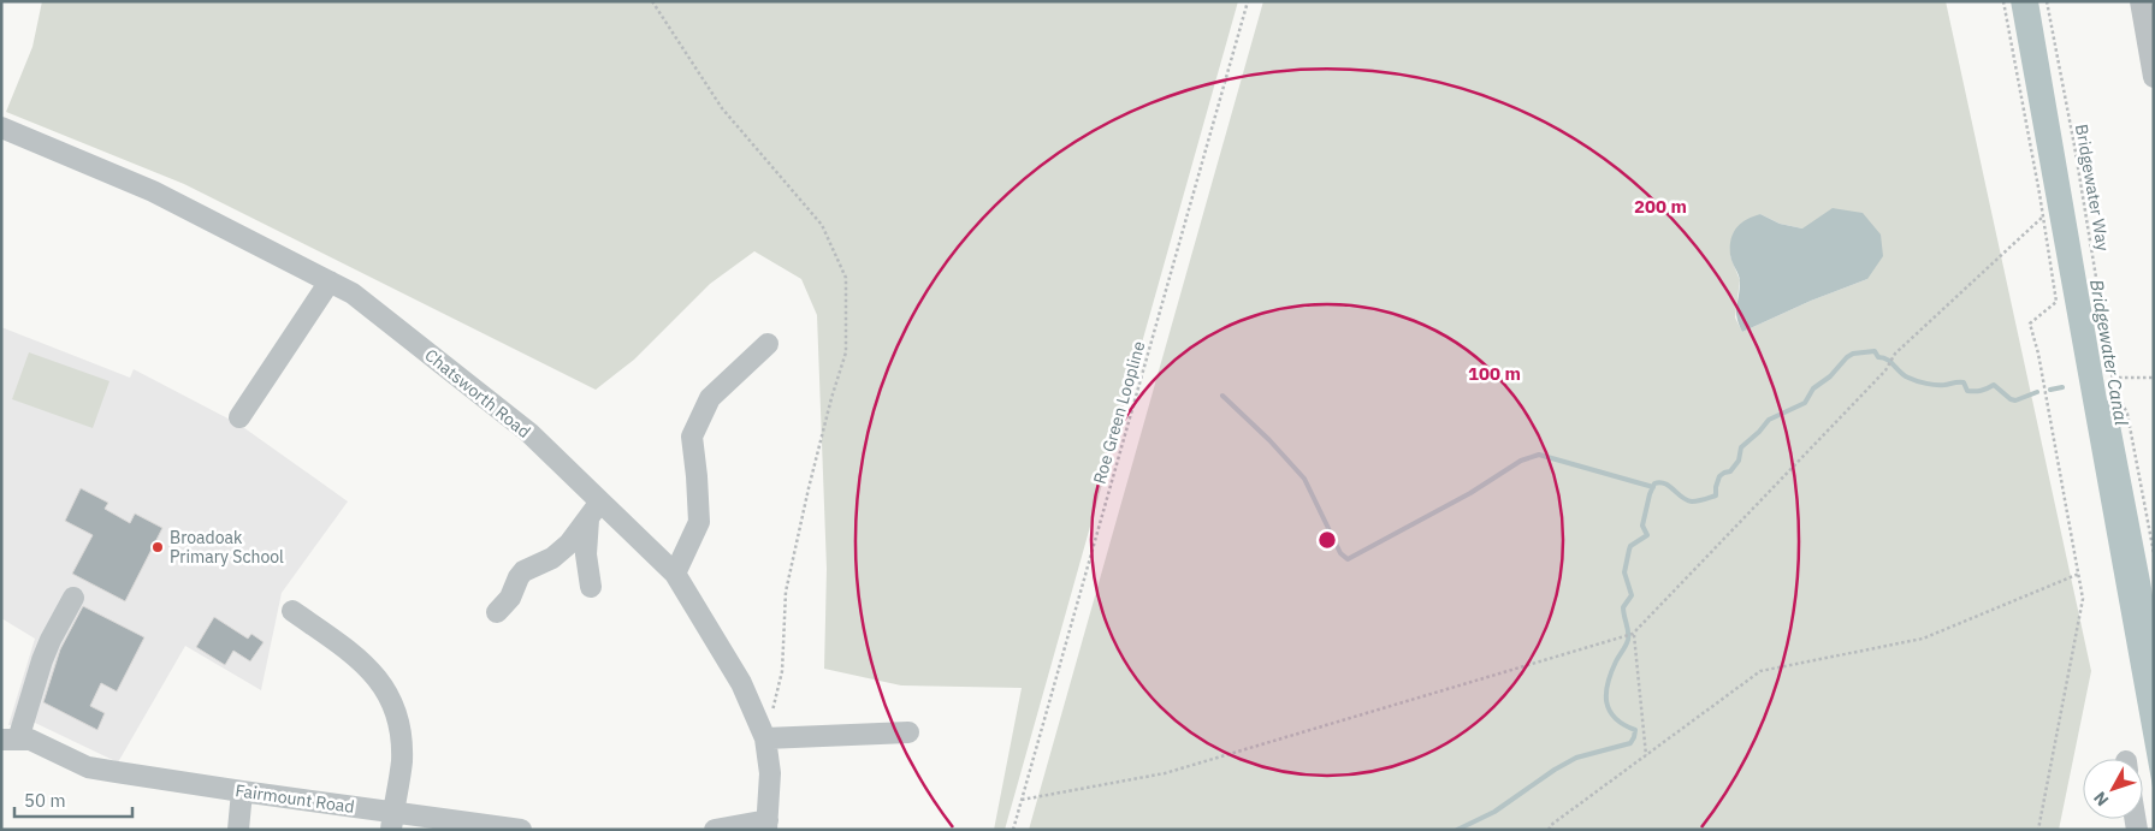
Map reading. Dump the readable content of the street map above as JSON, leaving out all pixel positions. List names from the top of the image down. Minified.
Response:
{"streets":{"street":["Chatsworth Road","Fairmount Road"],"path":["Bridgewater Way","Roe Green Loopline"]},"water":["Bridgewater Canal"],"places":["Broadoak Primary School"],"scale_bar":"50 m","north":"bottom left","rings":["200 m","100 m"]}
